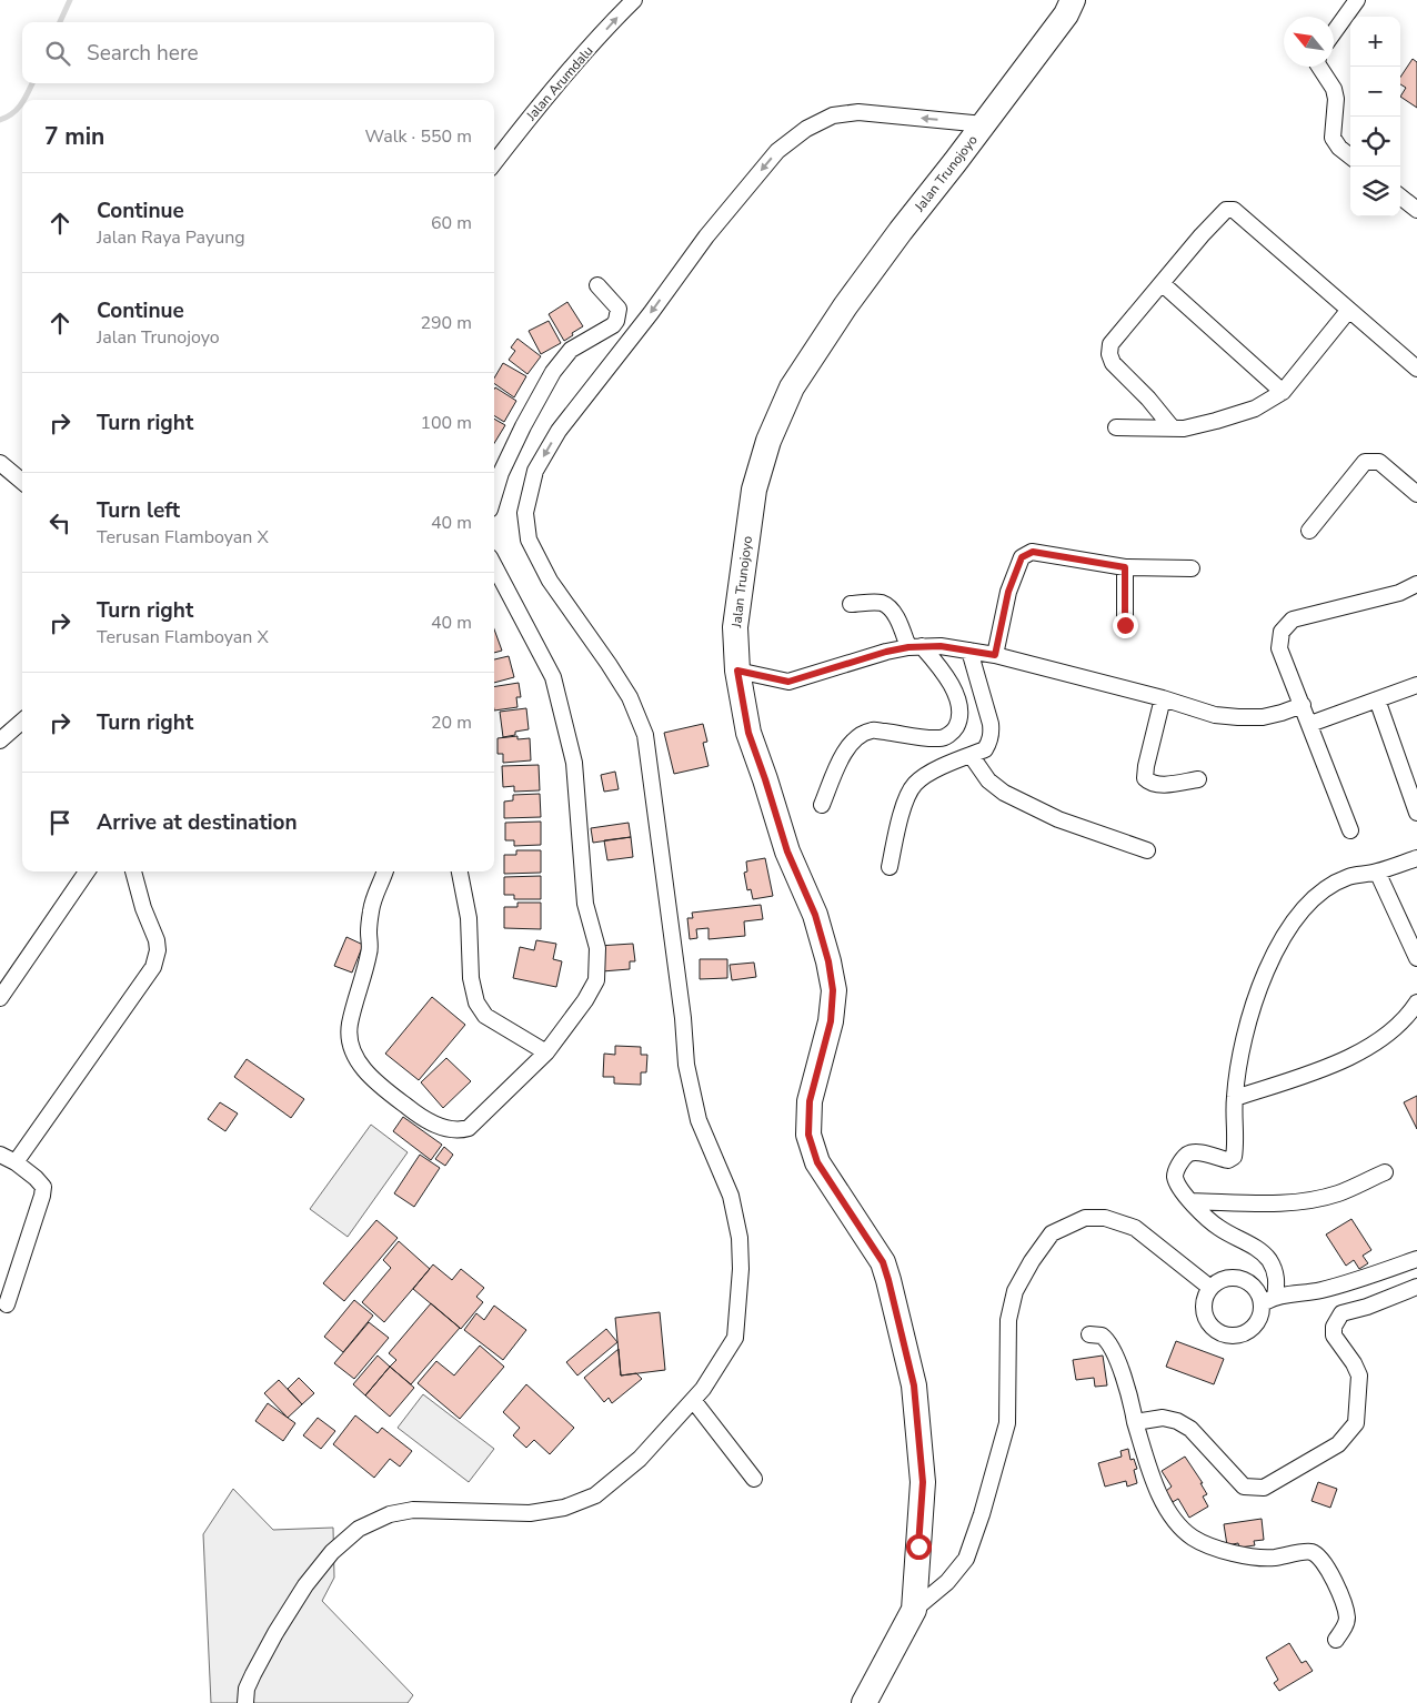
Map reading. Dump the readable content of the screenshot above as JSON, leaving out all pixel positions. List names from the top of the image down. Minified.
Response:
{"streets":{"main road":["Jalan Trunojoyo"],"street":["Jalan Arumdalu"]},"one_way":["Jalan Arumdalu"],"north":"top left","page":{"map_buttons":["+","−"],"search":"Search here","heading":["7 min","Walk · 550 m"],"list":[["Continue","Jalan Raya Payung","60 m"],["Continue","Jalan Trunojoyo","290 m"],["Turn right","100 m"],["Turn left","Terusan Flamboyan X","40 m"],["Turn right","Terusan Flamboyan X","40 m"],["Turn right","20 m"],"Arrive at destination"]}}
